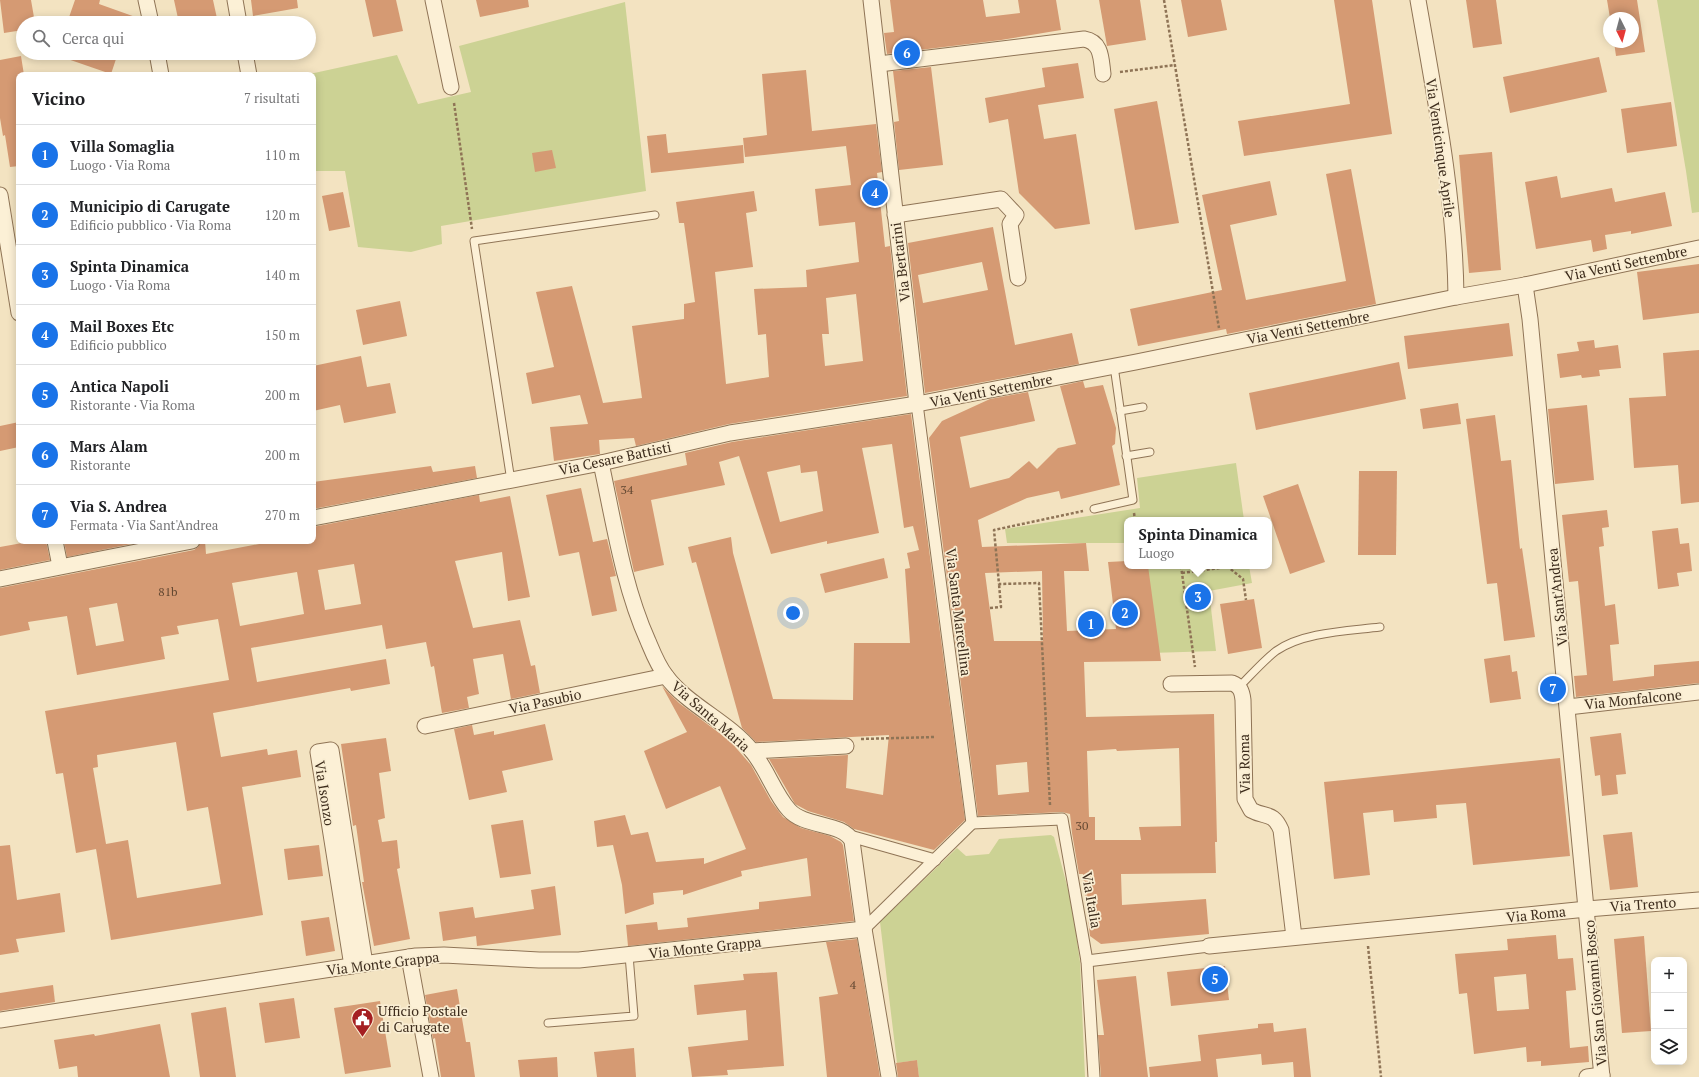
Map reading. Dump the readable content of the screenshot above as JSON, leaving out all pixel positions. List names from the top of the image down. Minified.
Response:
{"streets":{"street":["Via Venticinque Aprile","Via Bertarini","Via Venti Settembre","Via Cesare Battisti","Via Sant'Andrea","Via Santa Marcellina","Via Monfalcone","Via Pasubio","Via Santa Maria","Via Roma","Via Isonzo","Via Italia","Via Trento","Via Monte Grappa","Via San Giovanni Bosco"]},"crossings":[["Via Venticinque Aprile","Via Venti Settembre"],["Via Bertarini","Via Venti Settembre"],["Via Bertarini","Via Cesare Battisti"],["Via Bertarini","Via Santa Marcellina"],["Via Venti Settembre","Via Cesare Battisti"],["Via Venti Settembre","Via Sant'Andrea"],["Via Venti Settembre","Via Santa Marcellina"],["Via Cesare Battisti","Via Santa Marcellina"],["Via Cesare Battisti","Via Santa Maria"],["Via Sant'Andrea","Via Monfalcone"],["Via Sant'Andrea","Via Roma"],["Via Sant'Andrea","Via Trento"],["Via Sant'Andrea","Via San Giovanni Bosco"],["Via Pasubio","Via Santa Maria"],["Via Roma","Via Italia"],["Via Roma","Via Trento"],["Via Roma","Via San Giovanni Bosco"],["Via Isonzo","Via Monte Grappa"],["Via Trento","Via San Giovanni Bosco"]],"places":{"public building":["Ufficio Postale di Carugate"]},"house_numbers":["34","81b","30","4"],"north":"bottom","page":{"search":"Cerca qui","pins":["6","4","3","2","1","7","5"],"heading":["Vicino","7 risultati"],"list":[{"mark":"1","name":"Villa Somaglia","note":"Luogo · Via Roma","value":"110 m"},{"mark":"2","name":"Municipio di Carugate","note":"Edificio pubblico · Via Roma","value":"120 m"},{"mark":"3","name":"Spinta Dinamica","note":"Luogo · Via Roma","value":"140 m"},{"mark":"4","name":"Mail Boxes Etc","note":"Edificio pubblico","value":"150 m"},{"mark":"5","name":"Antica Napoli","note":"Ristorante · Via Roma","value":"200 m"},{"mark":"6","name":"Mars Alam","note":"Ristorante","value":"200 m"},{"mark":"7","name":"Via S. Andrea","note":"Fermata · Via Sant'Andrea","value":"270 m"}],"popup":["Spinta Dinamica","Luogo"],"map_buttons":["+","−"]}}
